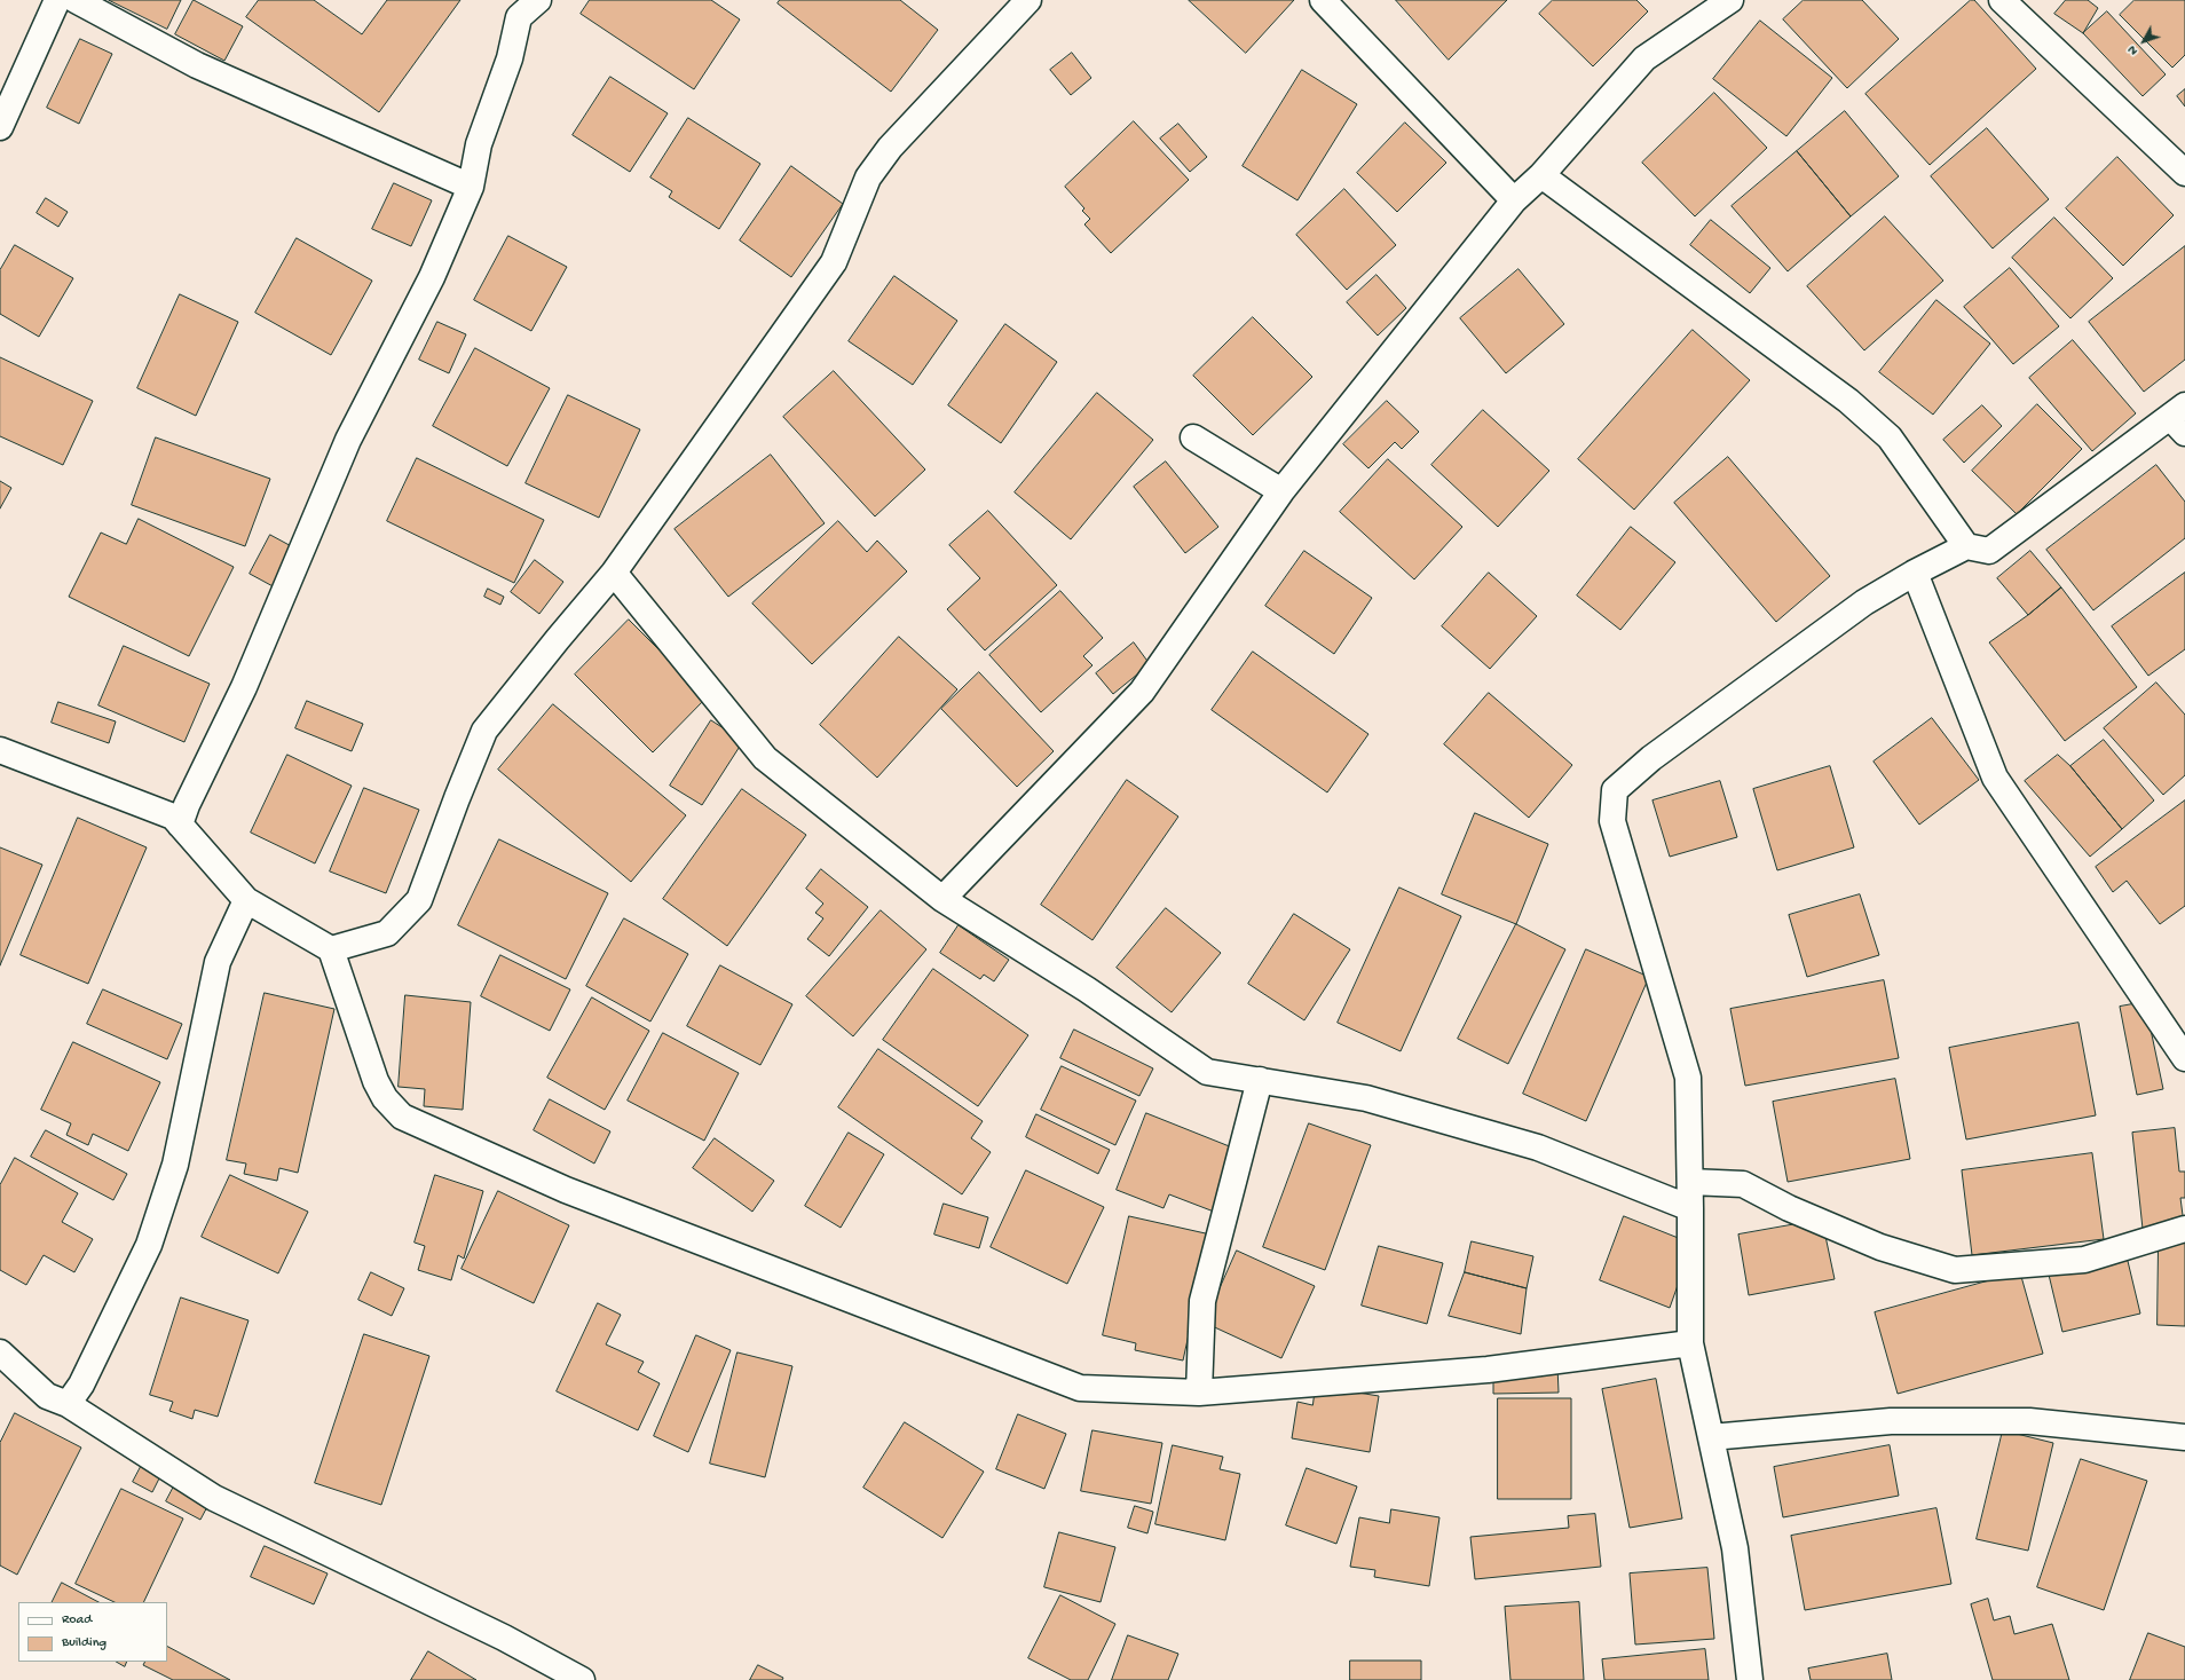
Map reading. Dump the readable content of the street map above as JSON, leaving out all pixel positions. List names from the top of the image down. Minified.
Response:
{"legend":["Road","Building"],"north":"bottom left"}
